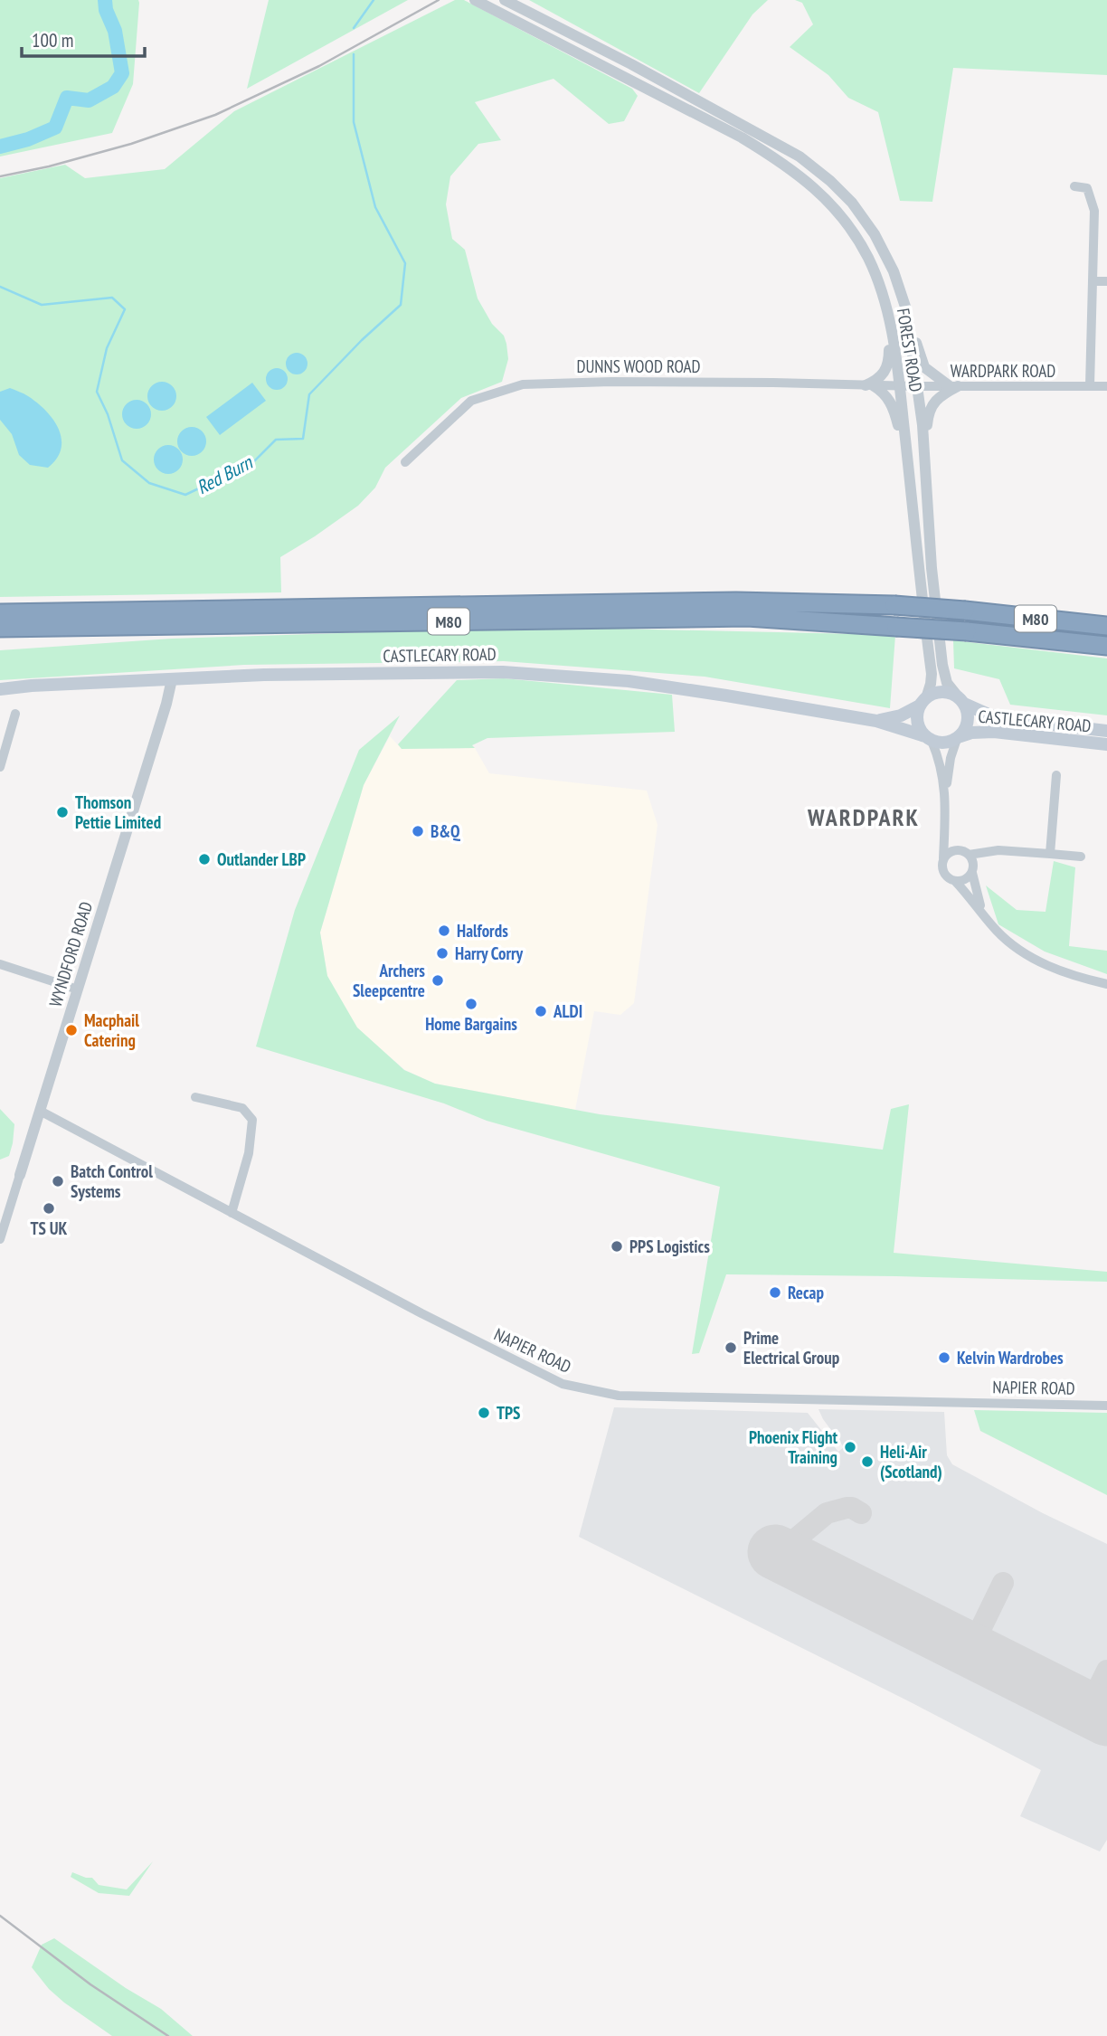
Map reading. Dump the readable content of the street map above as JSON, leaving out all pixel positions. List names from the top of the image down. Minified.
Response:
{"streets":{"highway":["M80"],"main road":["CASTLECARY ROAD"],"street":["FOREST ROAD","DUNNS WOOD ROAD","WARDPARK ROAD","WYNDFORD ROAD","NAPIER ROAD"]},"crossings":[["FOREST ROAD","DUNNS WOOD ROAD"],["FOREST ROAD","WARDPARK ROAD"],["FOREST ROAD","CASTLECARY ROAD"],["DUNNS WOOD ROAD","WARDPARK ROAD"],["CASTLECARY ROAD","WYNDFORD ROAD"],["WYNDFORD ROAD","NAPIER ROAD"]],"districts":["WARDPARK"],"water":["Red Burn"],"places":["Thomson Pettie Limited","B&Q","Outlander LBP","Halfords","Harry Corry","Archers Sleepcentre","Home Bargains","ALDI","Macphail Catering","Batch Control Systems","TS UK","PPS Logistics","Recap","Prime Electrical Group","Kelvin Wardrobes","TPS","Phoenix Flight Training","Heli-Air (Scotland)"],"scale_bar":"100 m"}
